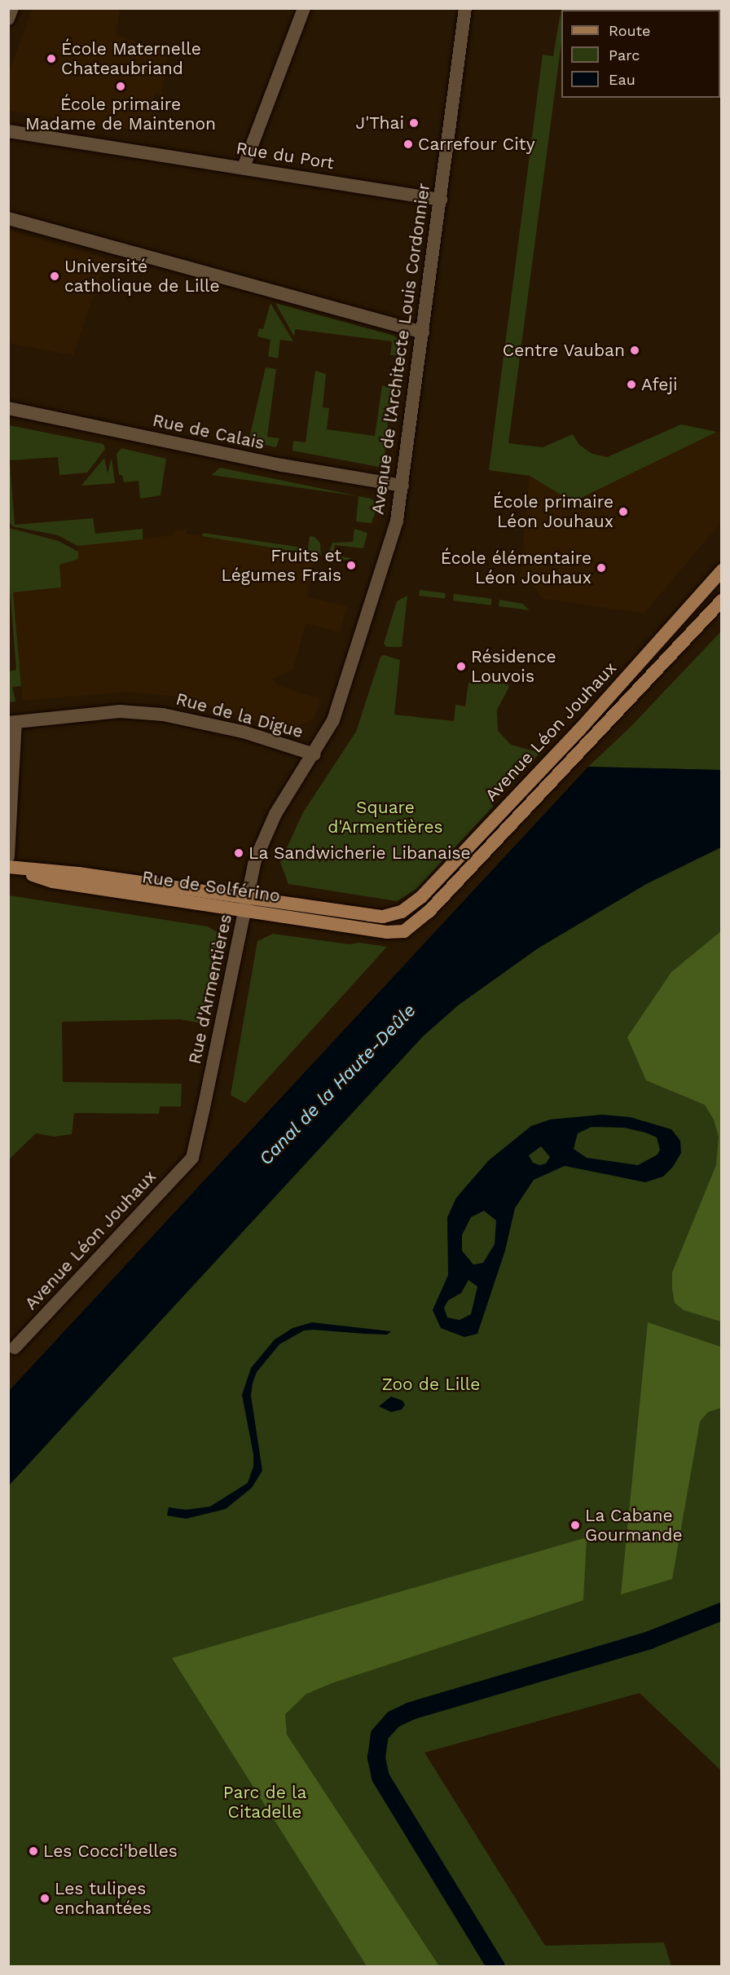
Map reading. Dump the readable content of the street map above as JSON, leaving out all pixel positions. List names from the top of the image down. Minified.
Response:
{"streets":{"main road":["Avenue Léon Jouhaux","Rue de Solférino"],"street":["Rue du Port","Avenue de l'Architecte Louis Cordonnier","Rue de Calais","Rue de la Digue","Rue d'Armentières"]},"crossings":[["Rue du Port","Avenue de l'Architecte Louis Cordonnier"],["Avenue de l'Architecte Louis Cordonnier","Rue de Calais"],["Avenue de l'Architecte Louis Cordonnier","Rue de la Digue"],["Avenue de l'Architecte Louis Cordonnier","Rue d'Armentières"],["Rue de la Digue","Rue d'Armentières"],["Avenue Léon Jouhaux","Rue de Solférino"],["Avenue Léon Jouhaux","Rue d'Armentières"],["Rue de Solférino","Rue d'Armentières"]],"water":["Canal de la Haute-Deûle"],"parks":["Square d'Armentières","Zoo de Lille","Parc de la Citadelle"],"places":["École Maternelle Chateaubriand","École primaire Madame de Maintenon","J'Thai","Carrefour City","Université catholique de Lille","Centre Vauban","Afeji","École primaire Léon Jouhaux","Fruits et Légumes Frais","École élémentaire Léon Jouhaux","Résidence Louvois","La Sandwicherie Libanaise","La Cabane Gourmande","Les Cocci'belles","Les tulipes enchantées"],"legend":["Route","Parc","Eau"]}
